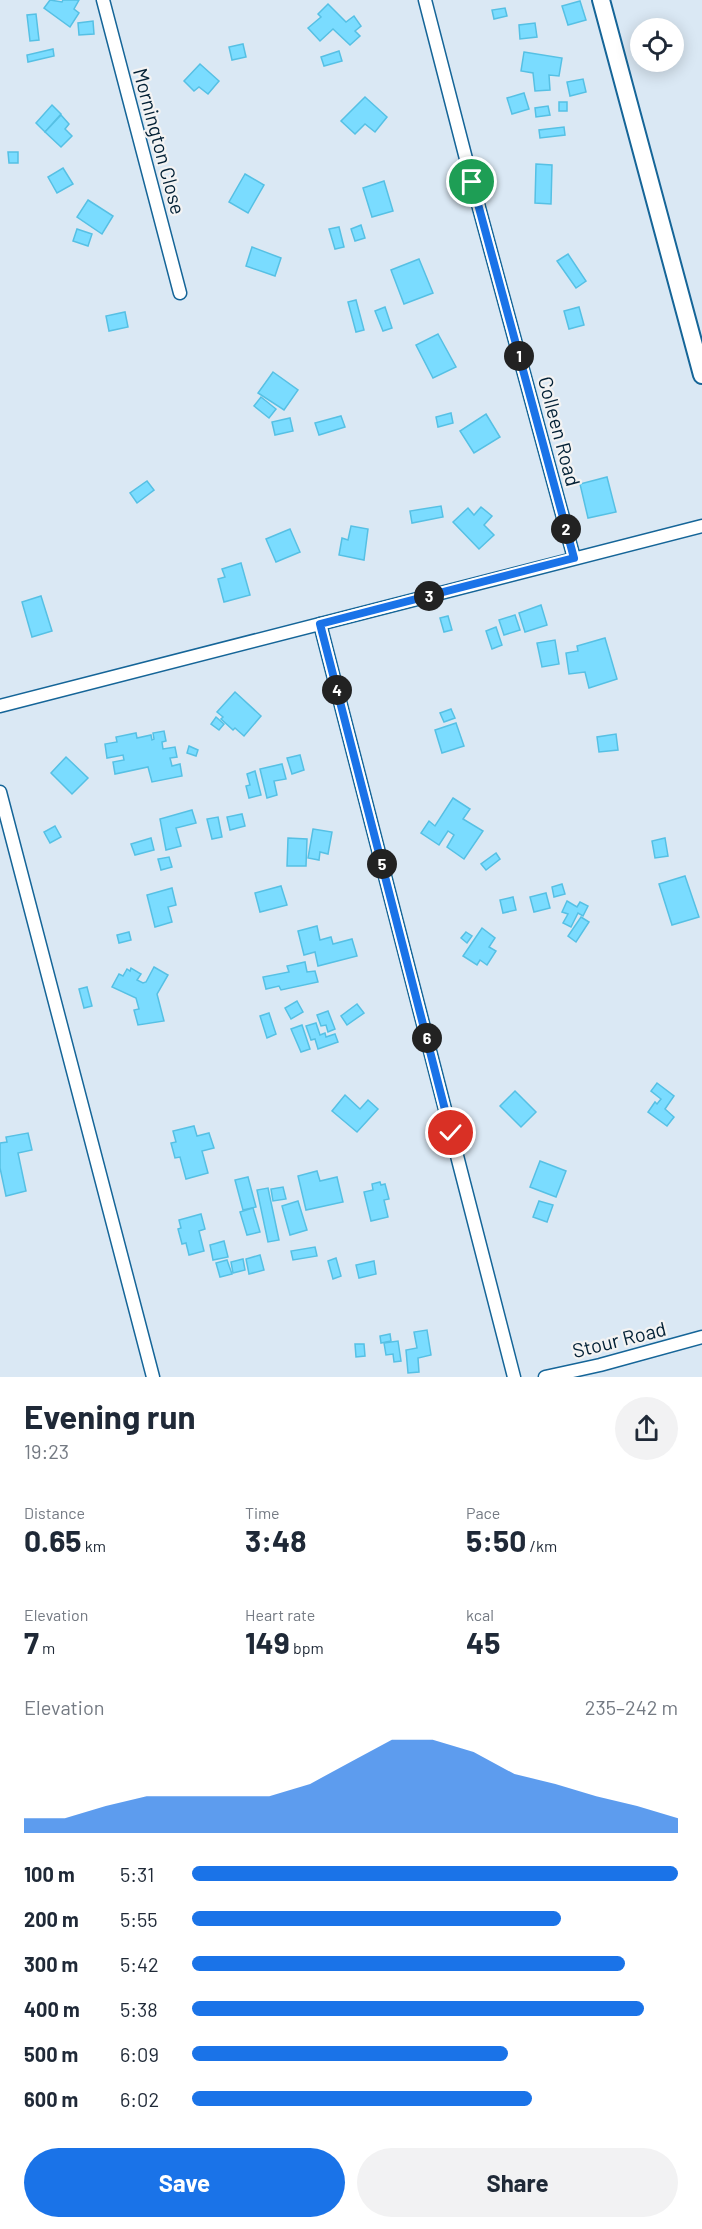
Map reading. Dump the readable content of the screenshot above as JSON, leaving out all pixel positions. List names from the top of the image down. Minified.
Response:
{"streets":{"street":["Mornington Close","Colleen Road","Stour Road"]},"page":{"pins":["1","2","3","4","5","6"],"heading":["Evening run","19:23"],"stats":[["Distance","0.65 km"],["Time","3:48"],["Pace","5:50 /km"],["Elevation","7 m"],["Heart rate","149 bpm"],["kcal","45"]],"chart":["Elevation","235–242 m"],"list":[{"name":"100 m","note":"5:31"},{"name":"200 m","note":"5:55"},{"name":"300 m","note":"5:42"},{"name":"400 m","note":"5:38"},{"name":"500 m","note":"6:09"},{"name":"600 m","note":"6:02"}],"buttons":["Save","Share"]}}
